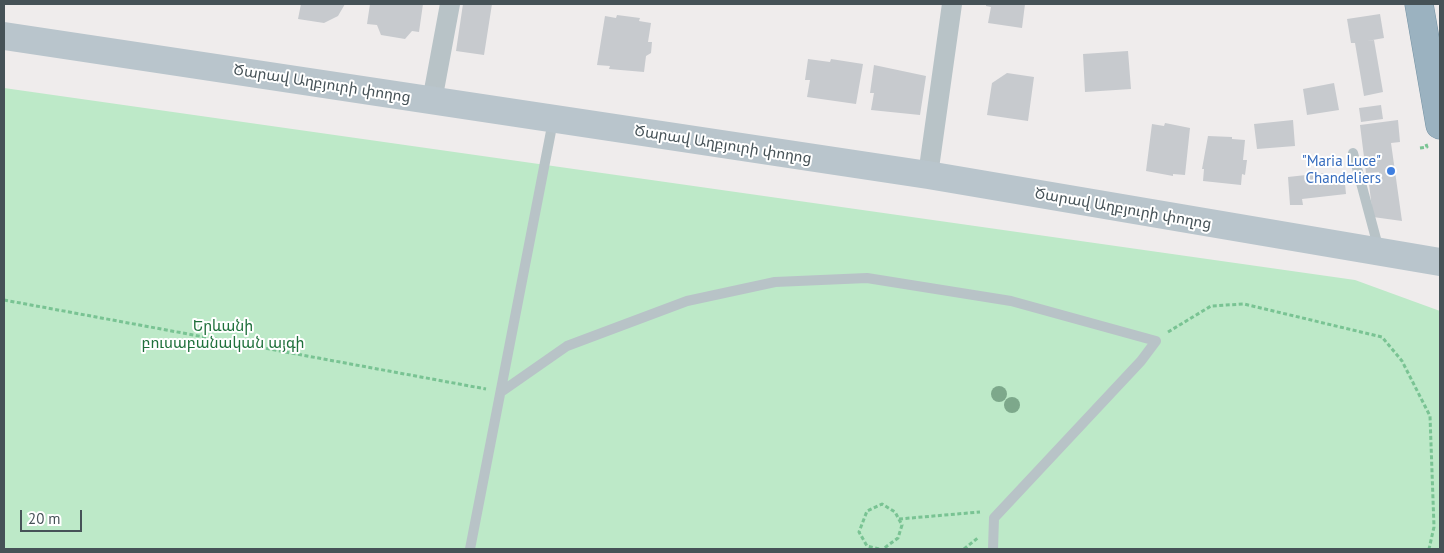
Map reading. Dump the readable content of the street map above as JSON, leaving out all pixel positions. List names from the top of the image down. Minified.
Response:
{"streets":{"main road":["Ծարավ Աղբյուրի փողոց"]},"parks":["Երևանի բուսաբանական այգի"],"places":["\"Maria Luce\" Chandeliers"],"scale_bar":"20 m"}
